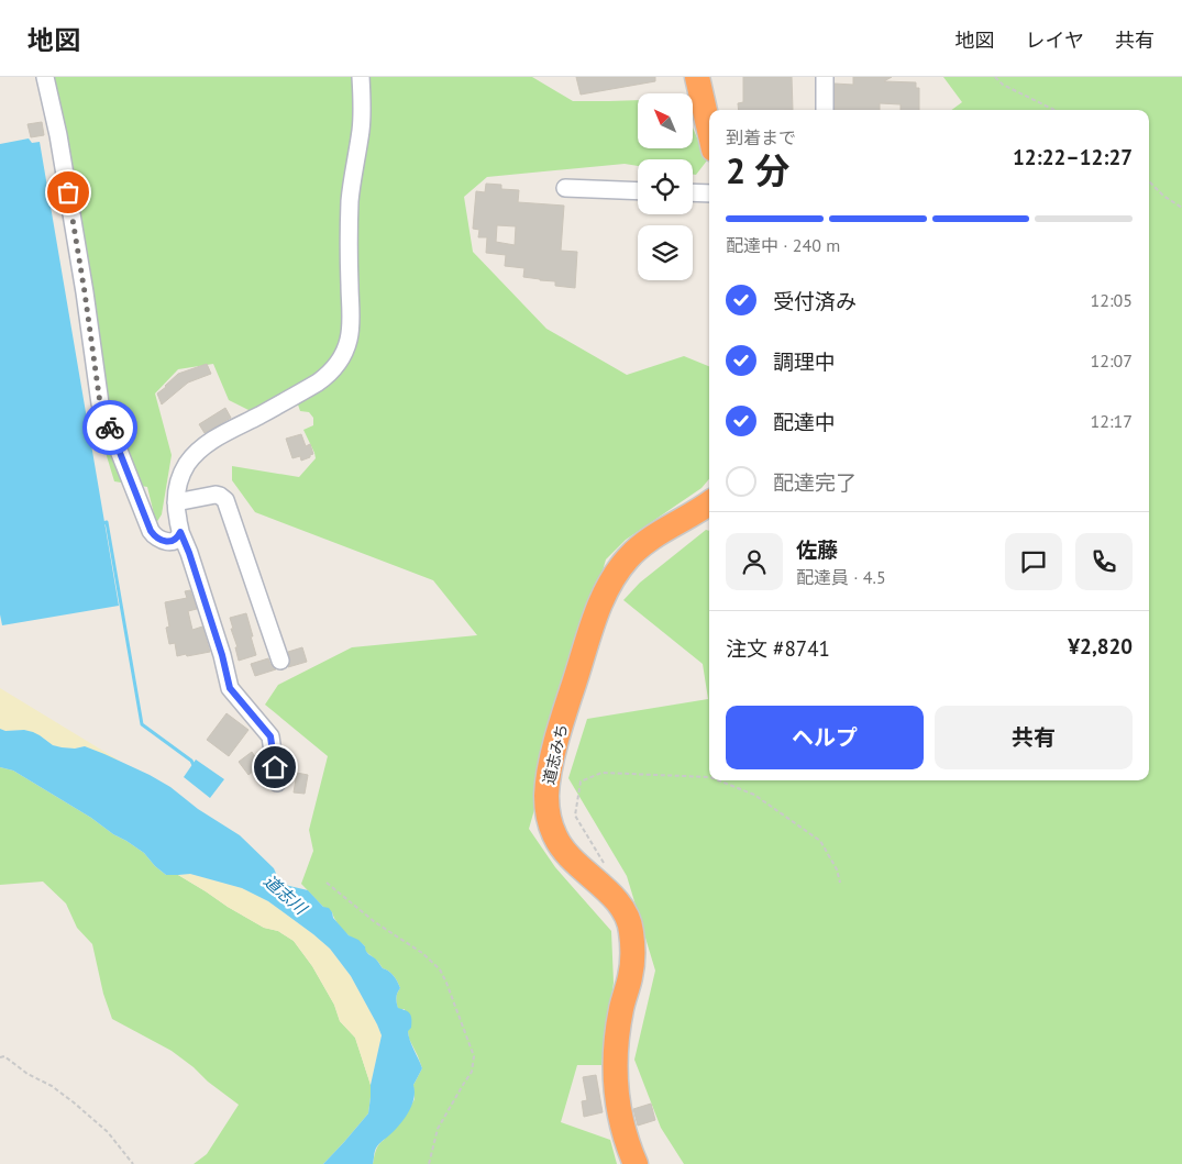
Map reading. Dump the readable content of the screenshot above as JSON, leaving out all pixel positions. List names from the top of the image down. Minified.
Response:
{"streets":{"highway":["道志みち"]},"water":["道志川"],"north":"top left","page":{"header":"地図","nav":["地図","レイヤ","共有"],"heading":["2 分","到着まで","12:22–12:27"],"panel":["佐藤","配達員 · 4.5","注文 #8741","¥2,820"],"bar":"配達中 · 240 m","list":[["受付済み","12:05"],["調理中","12:07"],["配達中","12:17"],"配達完了"],"buttons":["ヘルプ","共有"]}}
